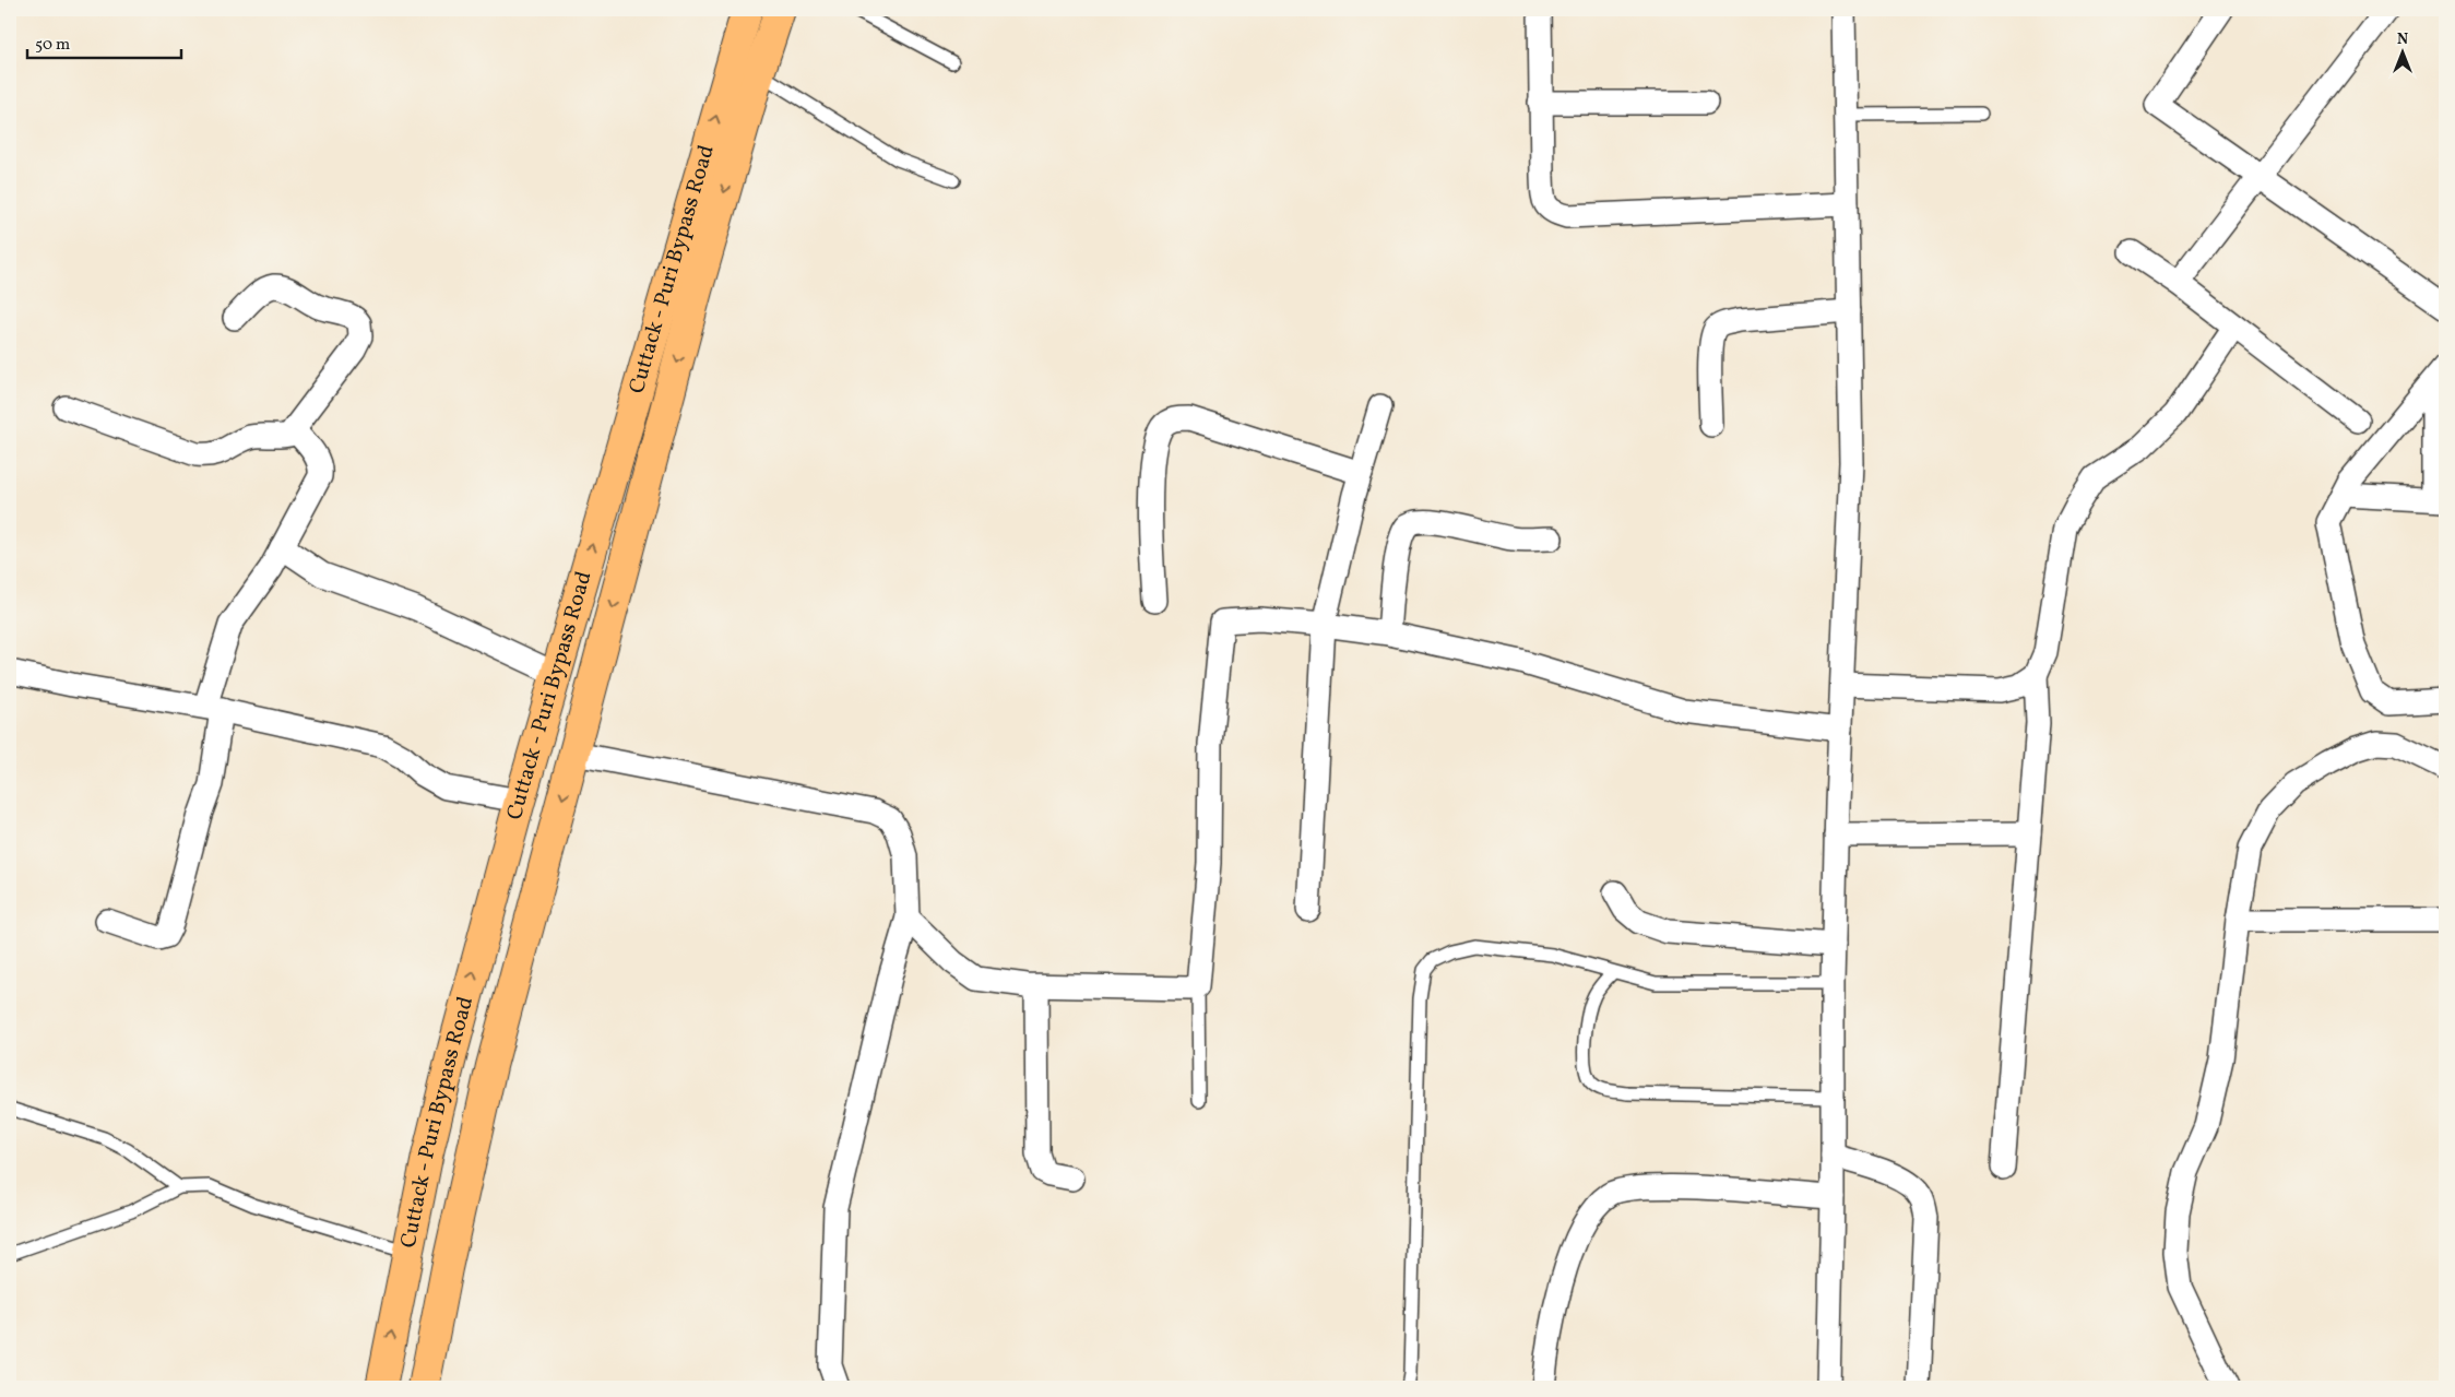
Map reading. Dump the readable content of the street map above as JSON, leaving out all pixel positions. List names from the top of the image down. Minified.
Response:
{"streets":{"highway":["Cuttack - Puri Bypass Road"]},"scale_bar":"50 m","north":"top"}
